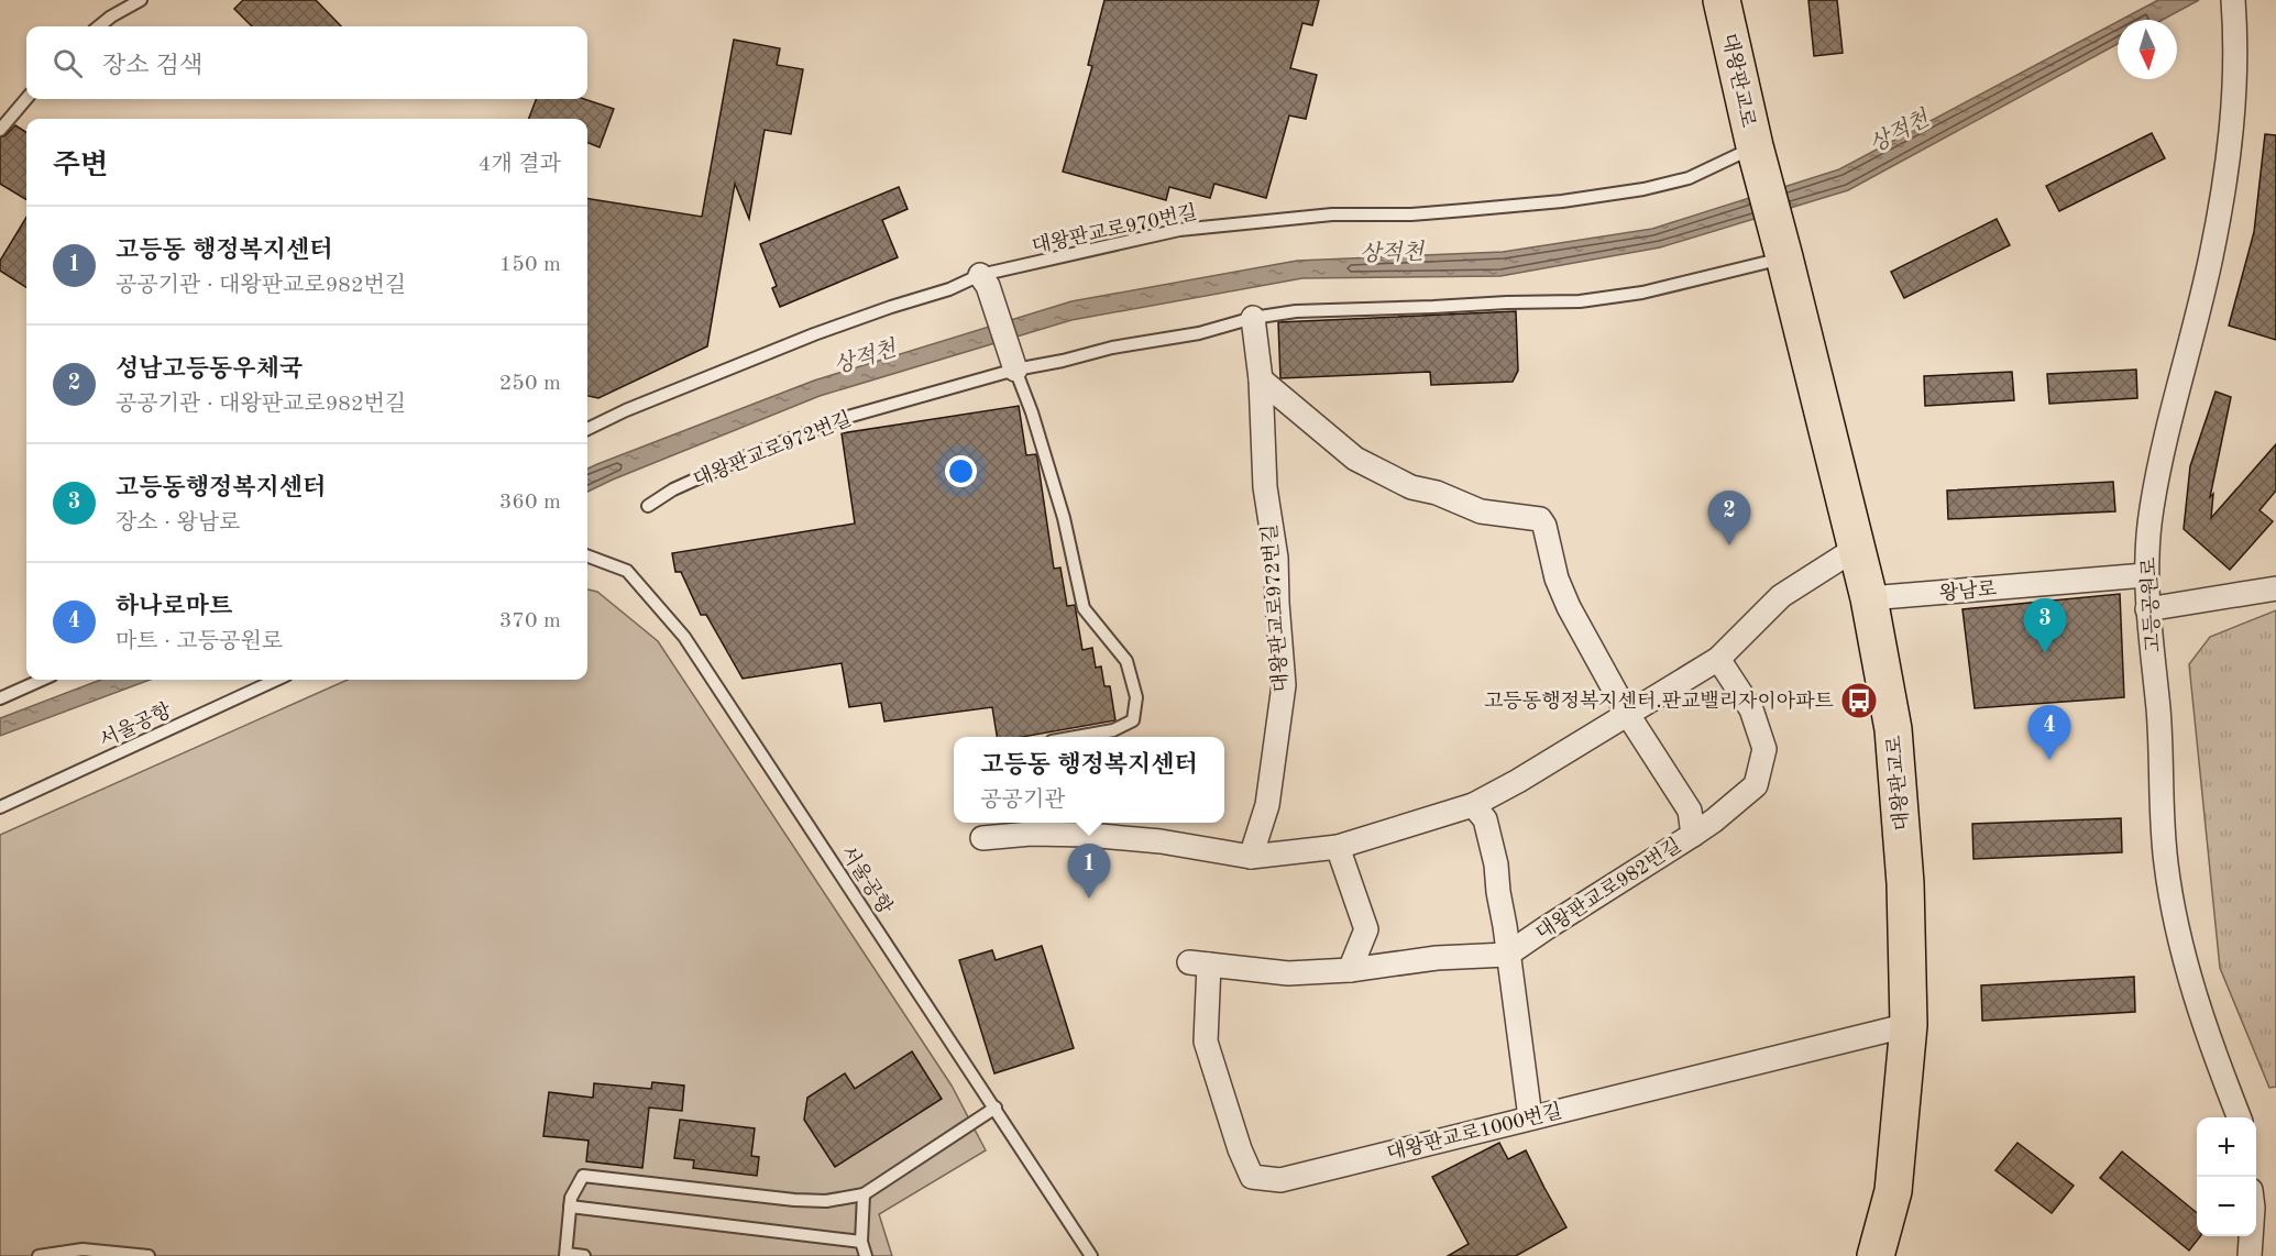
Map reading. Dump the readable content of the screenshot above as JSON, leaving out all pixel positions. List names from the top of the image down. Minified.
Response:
{"streets":{"main road":["대왕판교로"],"street":["대왕판교로972번길","왕남로","고등공원로","대왕판교로982번길","대왕판교로1000번길"],"lane":["대왕판교로970번길","서울공항"]},"crossings":[["대왕판교로","대왕판교로970번길"],["대왕판교로","대왕판교로972번길"],["대왕판교로","왕남로"],["대왕판교로","대왕판교로1000번길"],["대왕판교로972번길","대왕판교로982번길"],["왕남로","고등공원로"],["대왕판교로982번길","대왕판교로1000번길"]],"water":["상적천"],"places":{"bus stop":["고등동행정복지센터.판교밸리자이아파트"]},"north":"bottom","page":{"search":"장소 검색","heading":["주변","4개 결과"],"list":[{"mark":"1","name":"고등동 행정복지센터","note":"공공기관 · 대왕판교로982번길","value":"150 m"},{"mark":"2","name":"성남고등동우체국","note":"공공기관 · 대왕판교로982번길","value":"250 m"},{"mark":"3","name":"고등동행정복지센터","note":"장소 · 왕남로","value":"360 m"},{"mark":"4","name":"하나로마트","note":"마트 · 고등공원로","value":"370 m"}],"pins":["2","3","4","1"],"popup":["고등동 행정복지센터","공공기관"],"map_buttons":["+","−"]}}
